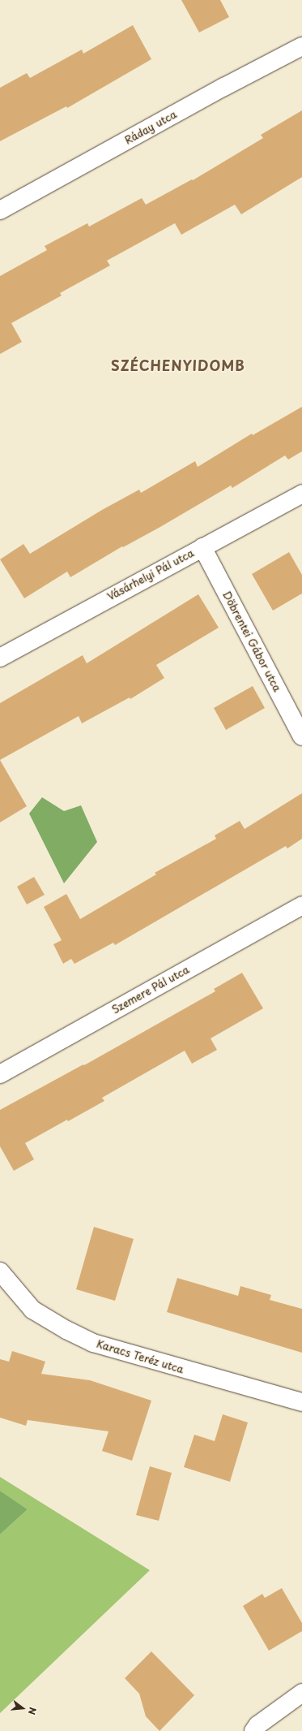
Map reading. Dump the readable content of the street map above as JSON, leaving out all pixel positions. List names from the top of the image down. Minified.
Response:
{"streets":{"street":["Ráday utca","Vásárhelyi Pál utca","Döbrentei Gábor utca","Szemere Pál utca","Karacs Teréz utca"]},"crossings":[["Vásárhelyi Pál utca","Döbrentei Gábor utca"]],"districts":["SZÉCHENYIDOMB"],"north":"right"}
